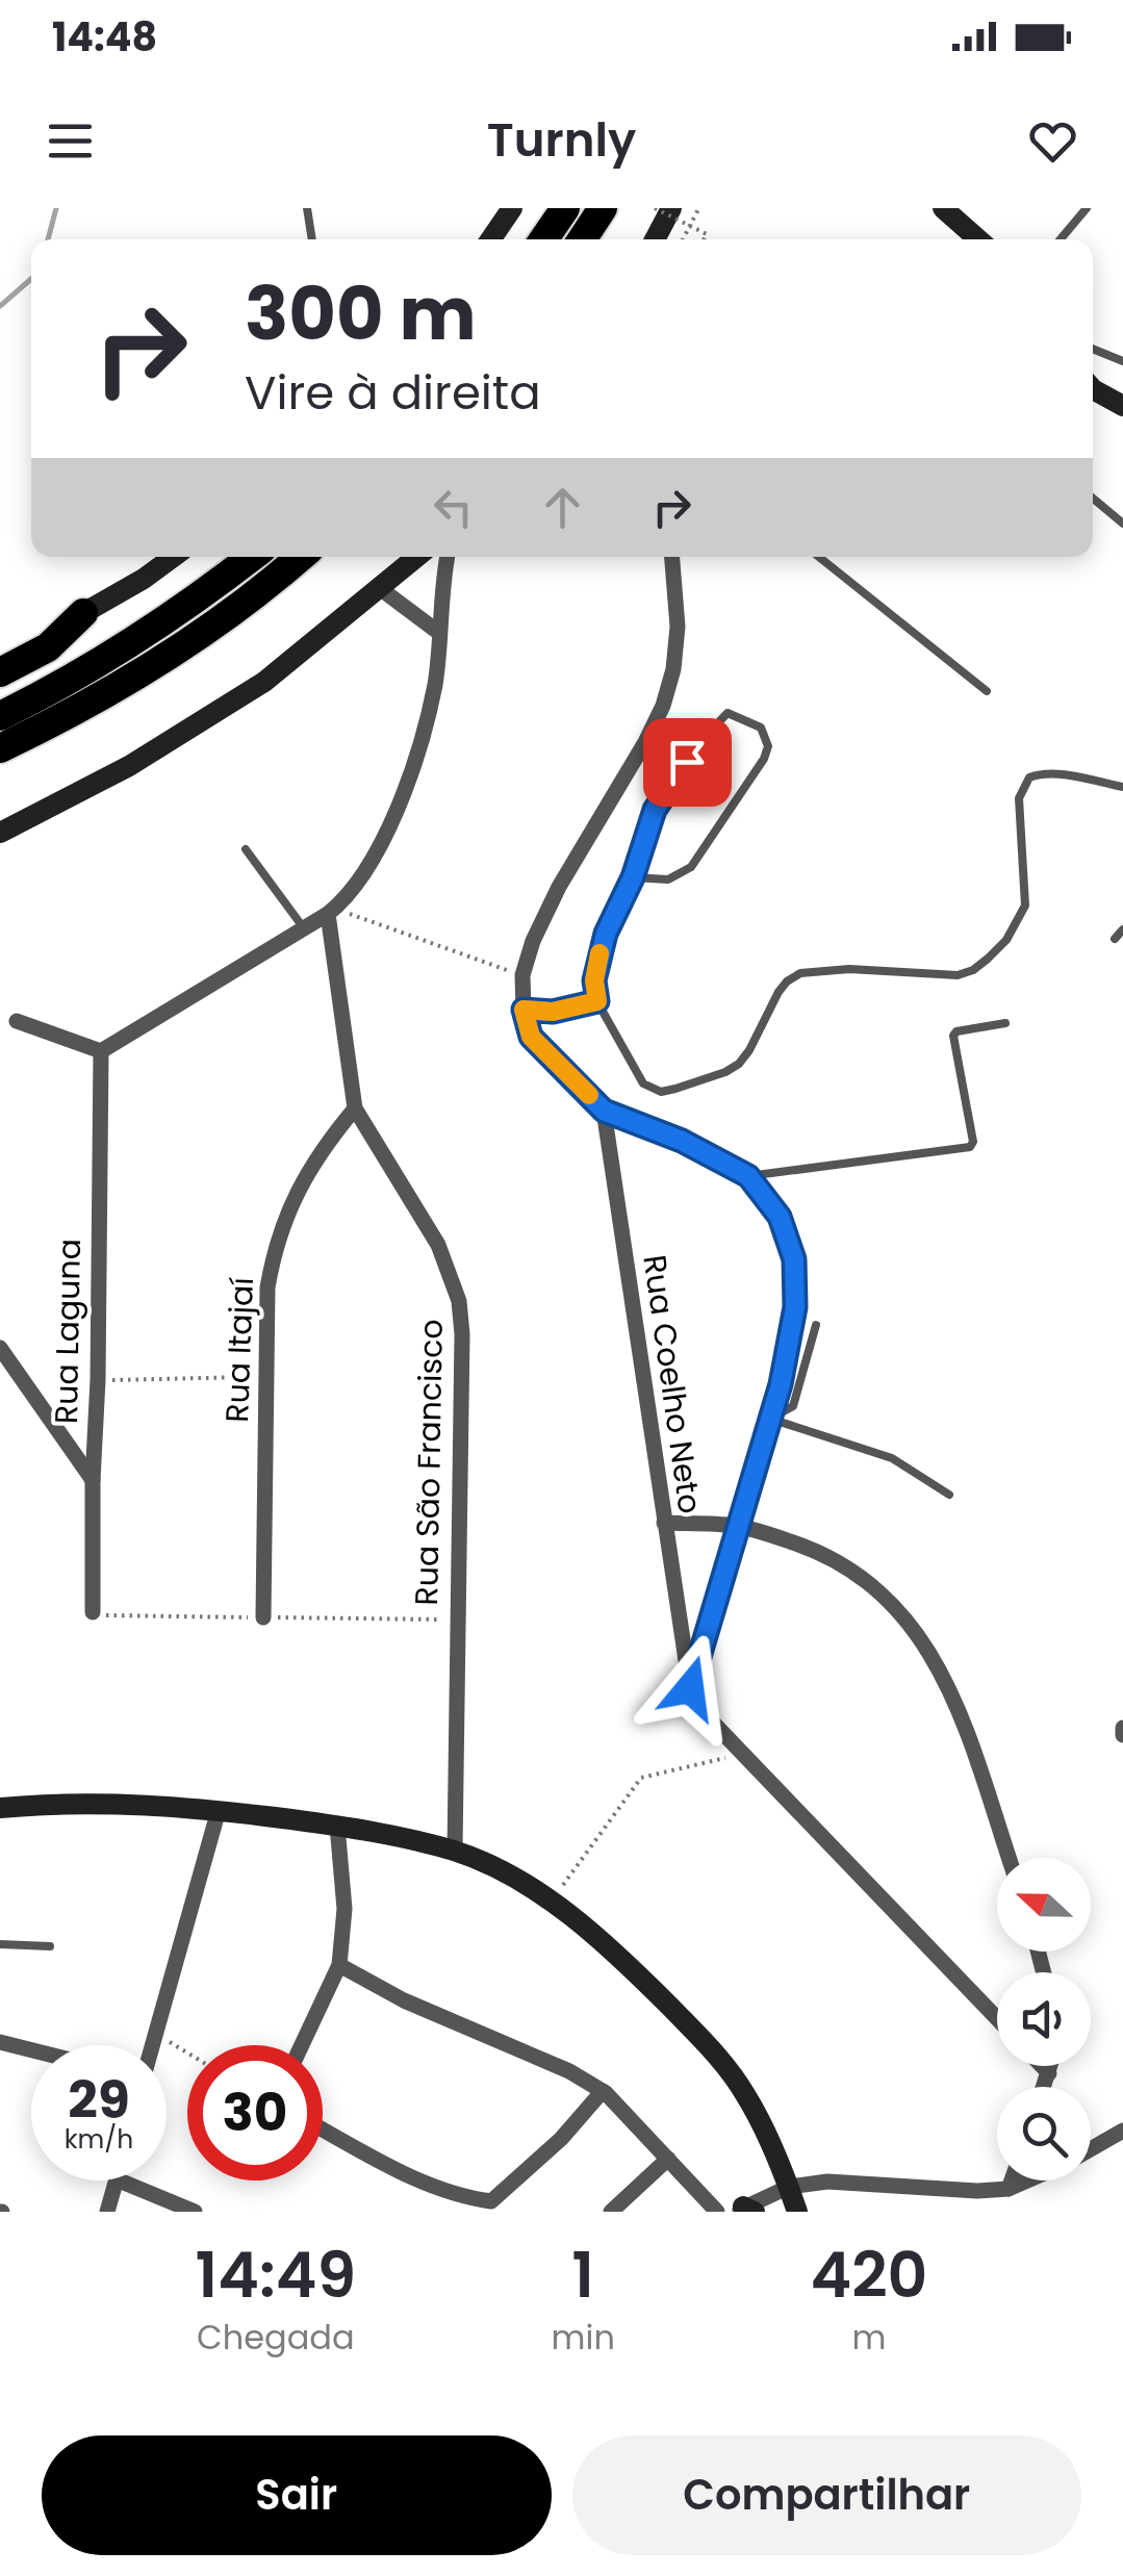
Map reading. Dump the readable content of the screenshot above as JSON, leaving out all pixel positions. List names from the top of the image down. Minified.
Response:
{"streets":{"street":["Rua Laguna","Rua Itajaí","Rua Coelho Neto","Rua São Francisco"]},"crossings":[["Rua Itajaí","Rua São Francisco"]],"north":"left","page":{"status":"14:48","header":"Turnly","turn":["300 m","Vire à direita"],"speed":"29 km/h","limit":"30","eta":["14:49","Chegada","1","min","420","m"],"buttons":["Sair","Compartilhar"]}}
